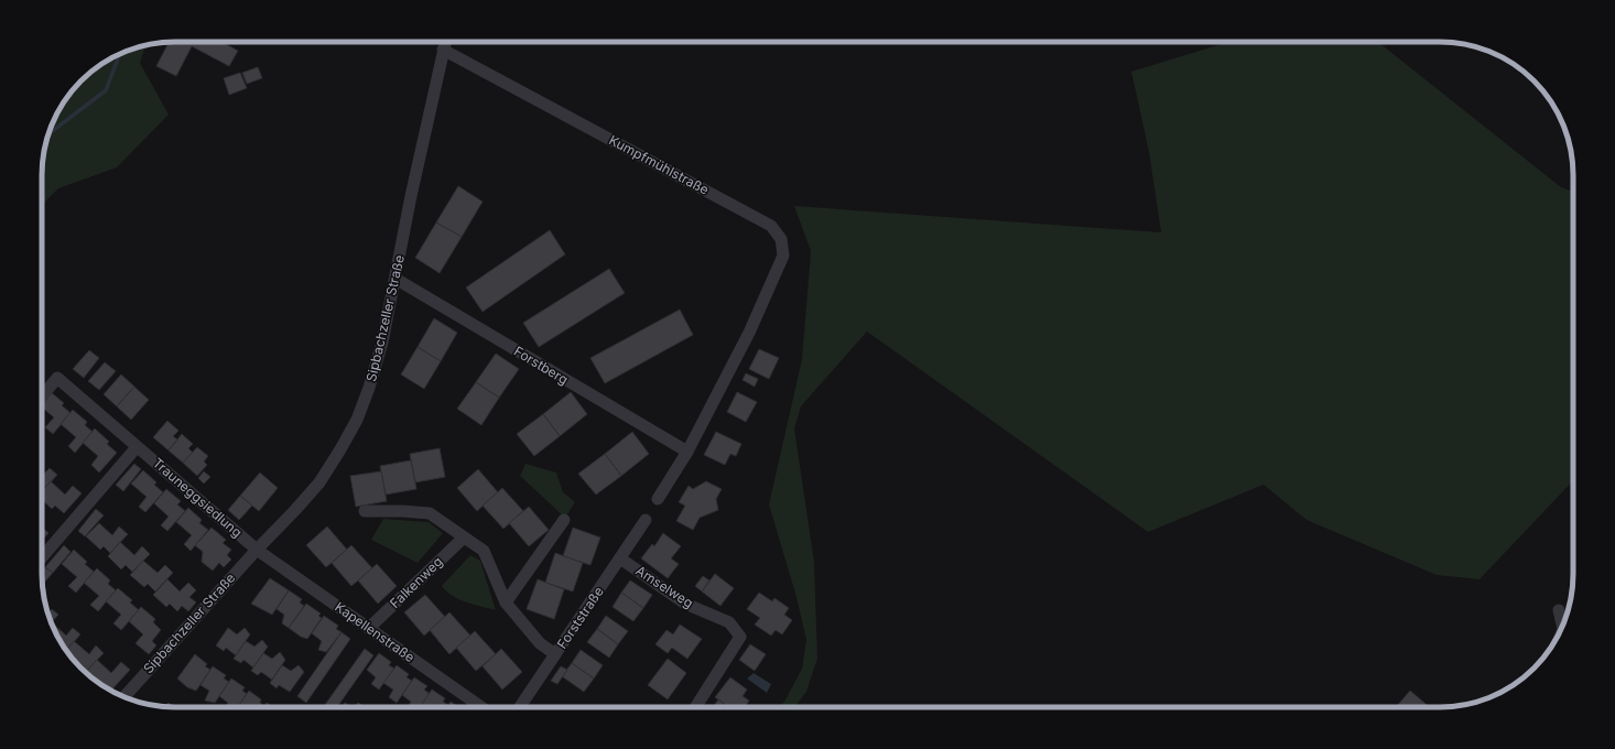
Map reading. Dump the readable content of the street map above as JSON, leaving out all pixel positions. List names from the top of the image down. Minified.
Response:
{"streets":{"street":["Kumpfmühlstraße","Sipbachzeller Straße","Forstberg","Trauneggsiedlung","Falkenweg","Amselweg","Forststraße","Kapellenstraße"]},"crossings":[["Kumpfmühlstraße","Sipbachzeller Straße"],["Kumpfmühlstraße","Forstberg"],["Sipbachzeller Straße","Forstberg"],["Sipbachzeller Straße","Trauneggsiedlung"],["Sipbachzeller Straße","Kapellenstraße"],["Trauneggsiedlung","Kapellenstraße"],["Falkenweg","Kapellenstraße"],["Amselweg","Forststraße"]]}
